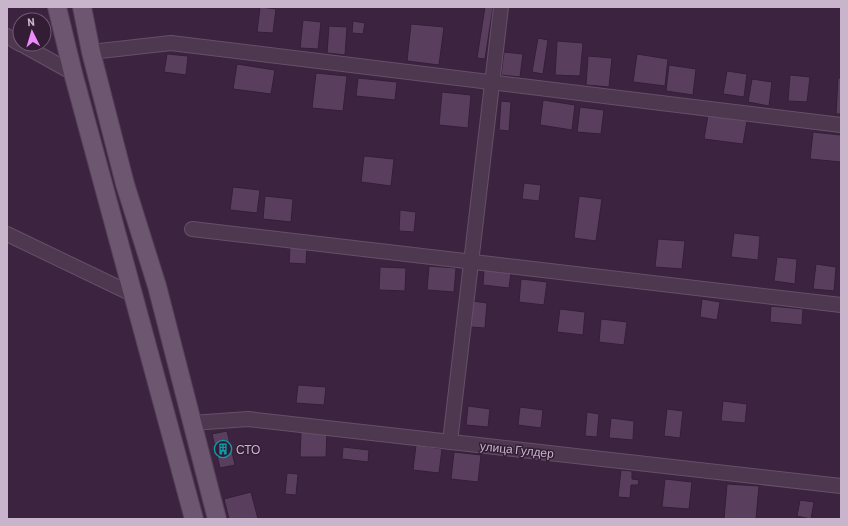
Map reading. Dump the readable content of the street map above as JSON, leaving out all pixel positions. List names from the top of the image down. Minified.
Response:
{"streets":{"street":["улица Гулдер"]},"places":{"building":["СТО"]},"north":"top"}
